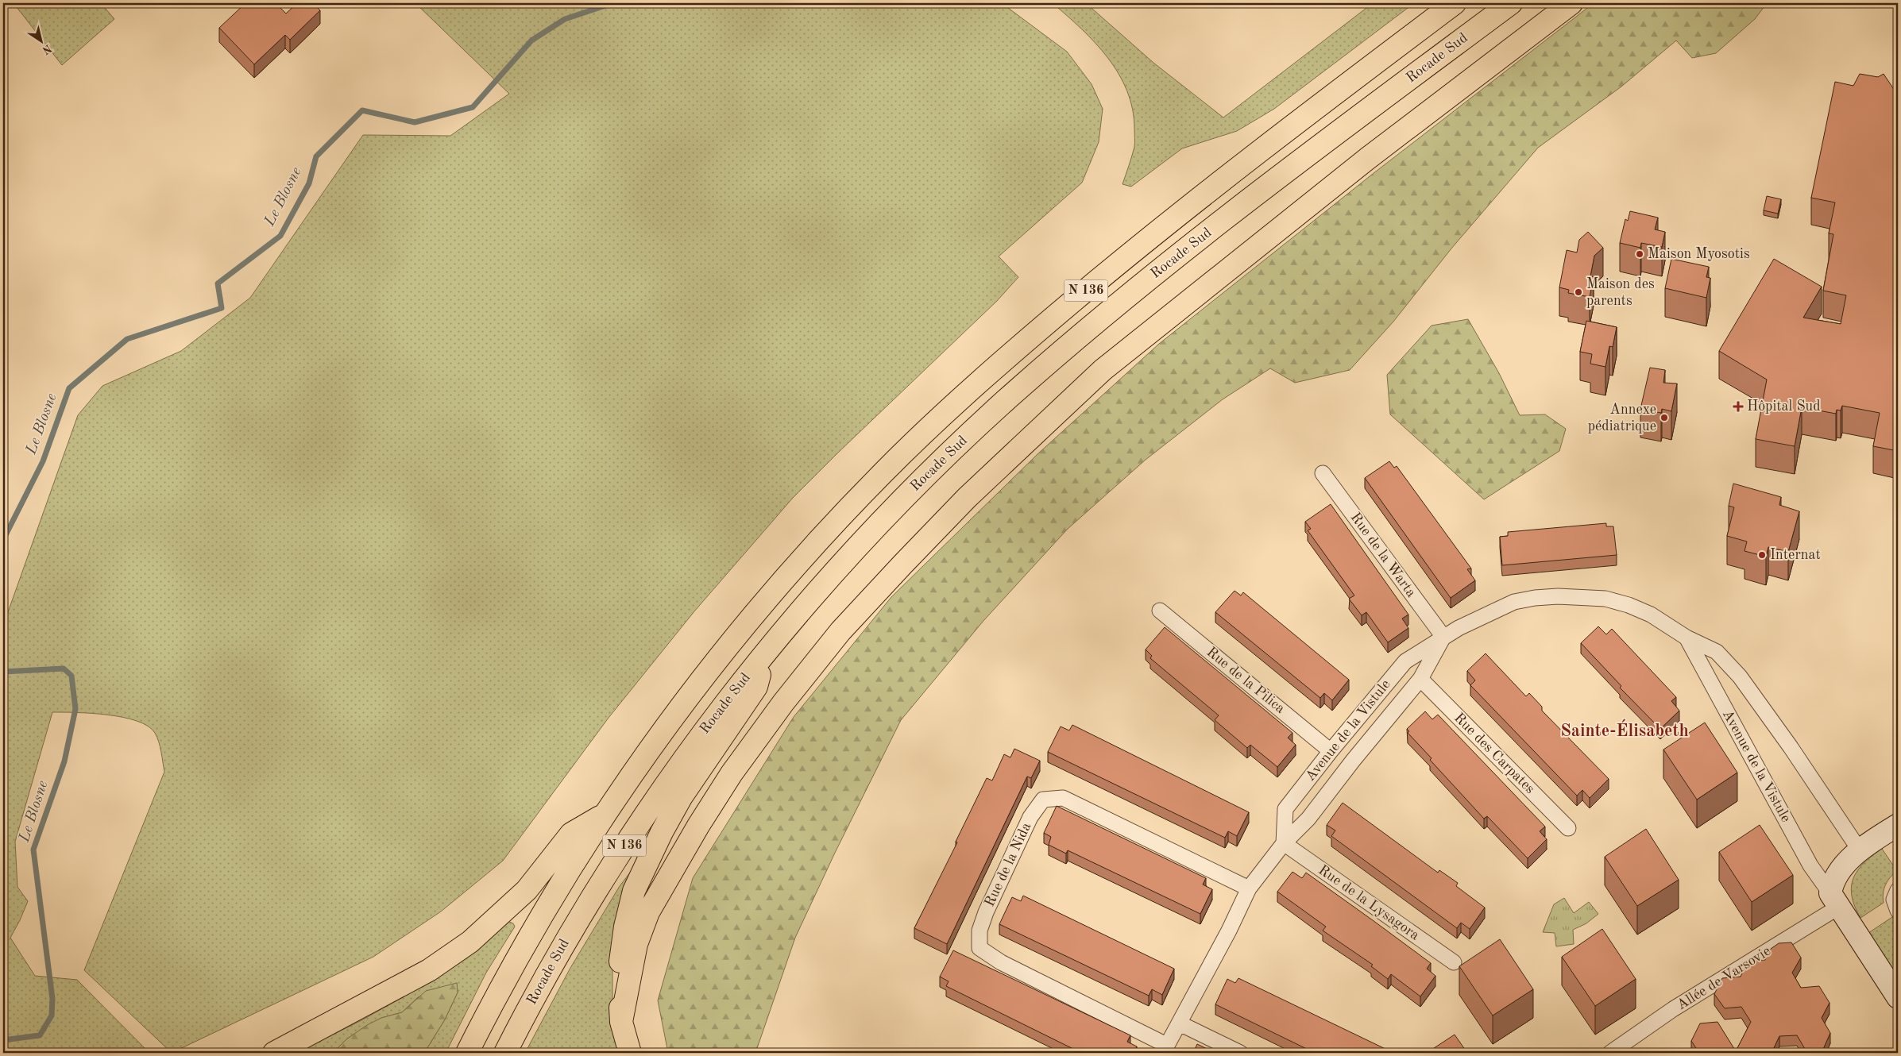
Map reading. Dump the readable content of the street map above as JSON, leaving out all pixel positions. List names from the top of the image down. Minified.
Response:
{"streets":{"highway":["Rocade Sud","N 136"],"street":["Rue de la Warta","Rue de la Pilica","Avenue de la Vistule","Rue des Carpates","Rue de la Nida","Rue de la Lysagora","Allée de Varsovie"]},"crossings":[["Rue de la Warta","Avenue de la Vistule"],["Rue de la Pilica","Avenue de la Vistule"],["Avenue de la Vistule","Rue des Carpates"],["Avenue de la Vistule","Rue de la Nida"],["Avenue de la Vistule","Rue de la Lysagora"],["Avenue de la Vistule","Allée de Varsovie"]],"districts":["Sainte-Élisabeth"],"water":["Le Blosne"],"places":{"other":["Maison Myosotis","Maison des parents","Annexe pédiatrique","Internat"],"health":["Hôpital Sud"]},"north":"bottom right"}
